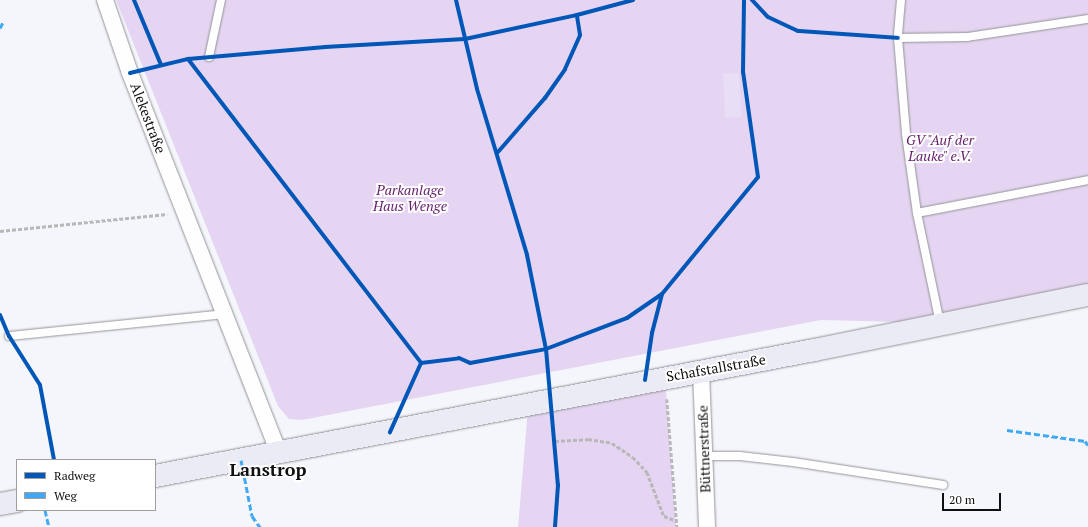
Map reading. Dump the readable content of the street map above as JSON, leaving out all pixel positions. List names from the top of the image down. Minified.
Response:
{"streets":{"street":["Alekestraße","Schafstallstraße","Büttnerstraße"]},"crossings":[["Alekestraße","Schafstallstraße"],["Schafstallstraße","Büttnerstraße"]],"districts":["Lanstrop"],"parks":["GV \"Auf der Lauke\" e.V.","Parkanlage Haus Wenge"],"legend":["Radweg","Weg"],"scale_bar":"20 m"}
